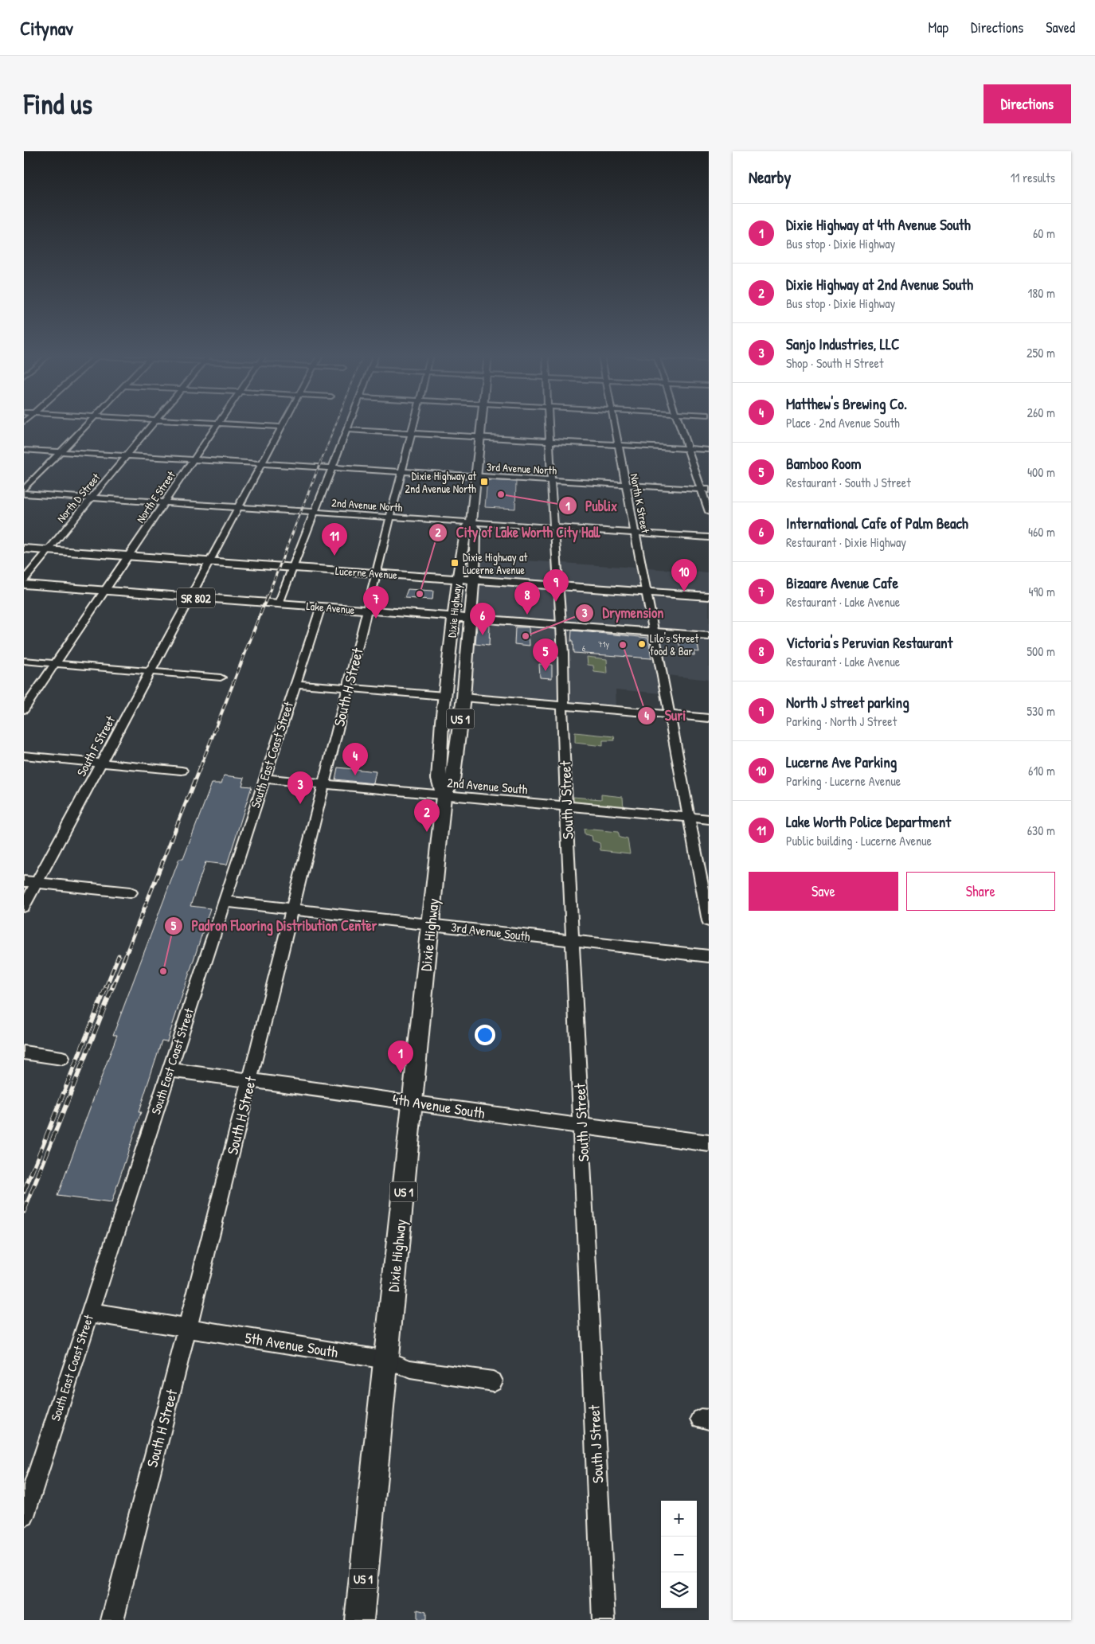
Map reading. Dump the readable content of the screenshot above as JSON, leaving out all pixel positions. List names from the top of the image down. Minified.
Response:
{"streets":{"main road":["Lucerne Avenue","SR 802","Lake Avenue","Dixie Highway","US 1"],"street":["3rd Avenue North","North E Street","North D Street","North K Street","2nd Avenue North","South H Street","South F Street","South East Coast Street","2nd Avenue South","South J Street","3rd Avenue South","4th Avenue South","5th Avenue South"]},"crossings":[["3rd Avenue North","North E Street"],["3rd Avenue North","North D Street"],["3rd Avenue North","North K Street"],["3rd Avenue North","Dixie Highway"],["3rd Avenue North","South H Street"],["3rd Avenue North","South F Street"],["3rd Avenue North","South J Street"],["North E Street","2nd Avenue North"],["North E Street","Lucerne Avenue"],["North E Street","Lake Avenue"],["North D Street","2nd Avenue North"],["North D Street","Lucerne Avenue"],["North K Street","2nd Avenue North"],["North K Street","Lucerne Avenue"],["North K Street","Lake Avenue"],["North K Street","2nd Avenue South"],["2nd Avenue North","Dixie Highway"],["2nd Avenue North","South H Street"],["2nd Avenue North","South F Street"],["2nd Avenue North","South J Street"],["Lucerne Avenue","Dixie Highway"],["Lucerne Avenue","South H Street"],["Lucerne Avenue","South F Street"],["Lucerne Avenue","South J Street"],["Lake Avenue","Dixie Highway"],["Lake Avenue","South H Street"],["Lake Avenue","South F Street"],["Lake Avenue","South East Coast Street"],["Lake Avenue","South J Street"],["Dixie Highway","2nd Avenue South"],["Dixie Highway","3rd Avenue South"],["Dixie Highway","4th Avenue South"],["Dixie Highway","5th Avenue South"],["South H Street","2nd Avenue South"],["South H Street","3rd Avenue South"],["South H Street","4th Avenue South"],["South H Street","5th Avenue South"],["South East Coast Street","2nd Avenue South"],["South East Coast Street","3rd Avenue South"],["South East Coast Street","4th Avenue South"],["South East Coast Street","5th Avenue South"],["2nd Avenue South","South J Street"],["South J Street","3rd Avenue South"],["South J Street","4th Avenue South"]],"places":{"transit":["Dixie Highway at 2nd Avenue North","Dixie Highway at Lucerne Avenue"],"other":["Publix","City of Lake Worth City Hall","Drymension","Lilo's Street food & Bar","Suri","Padron Flooring Distribution Center"]},"house_numbers":["71y","6"],"page":{"header":"Citynav","nav":["Map","Directions","Saved"],"buttons":["Directions",["Save","Share"]],"title":"Find us","heading":["Nearby","11 results"],"list":[{"mark":"1","name":"Dixie Highway at 4th Avenue South","note":"Bus stop · Dixie Highway","value":"60 m"},{"mark":"2","name":"Dixie Highway at 2nd Avenue South","note":"Bus stop · Dixie Highway","value":"180 m"},{"mark":"3","name":"Sanjo Industries, LLC","note":"Shop · South H Street","value":"250 m"},{"mark":"4","name":"Matthew's Brewing Co.","note":"Place · 2nd Avenue South","value":"260 m"},{"mark":"5","name":"Bamboo Room","note":"Restaurant · South J Street","value":"400 m"},{"mark":"6","name":"International Cafe of Palm Beach","note":"Restaurant · Dixie Highway","value":"460 m"},{"mark":"7","name":"Bizaare Avenue Cafe","note":"Restaurant · Lake Avenue","value":"490 m"},{"mark":"8","name":"Victoria's Peruvian Restaurant","note":"Restaurant · Lake Avenue","value":"500 m"},{"mark":"9","name":"North J street parking","note":"Parking · North J Street","value":"530 m"},{"mark":"10","name":"Lucerne Ave Parking","note":"Parking · Lucerne Avenue","value":"610 m"},{"mark":"11","name":"Lake Worth Police Department","note":"Public building · Lucerne Avenue","value":"630 m"}],"pins":["11","10","9","8","7","6","5","4","3","2","1"],"map_buttons":["+","−"]}}
